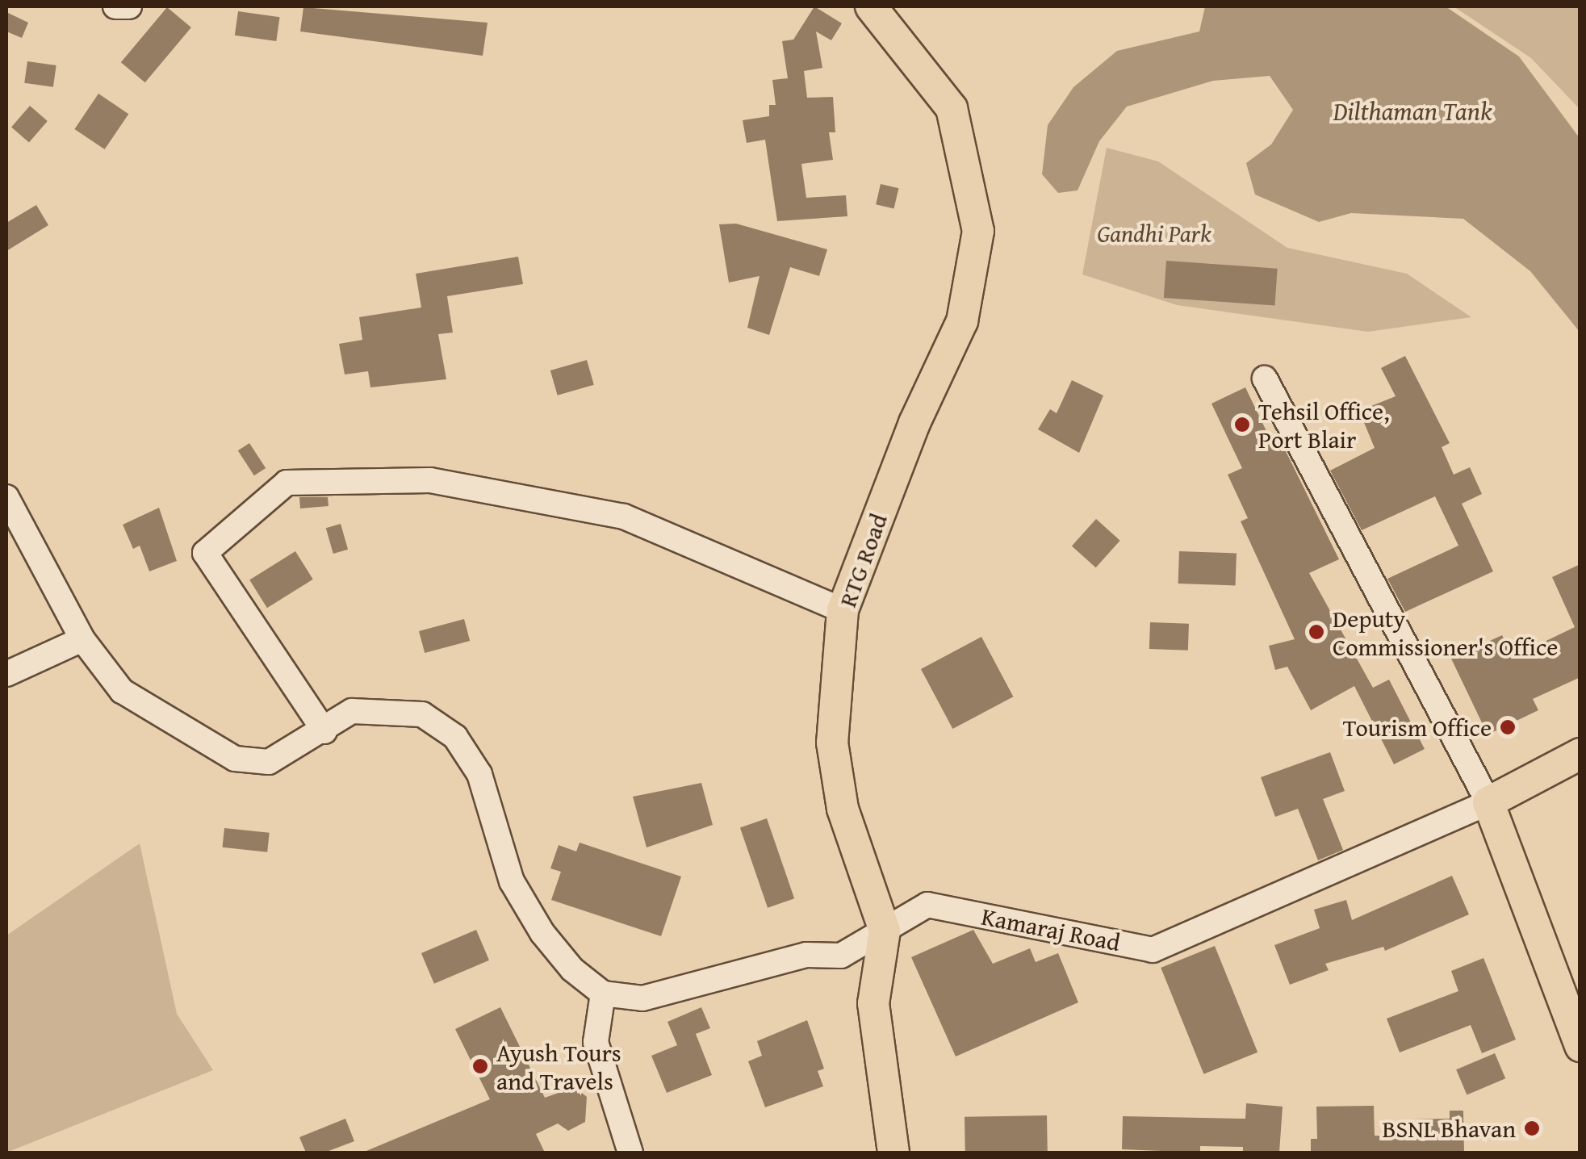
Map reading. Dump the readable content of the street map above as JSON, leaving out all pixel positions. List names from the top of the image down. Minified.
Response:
{"streets":{"main road":["RTG Road"],"street":["Kamaraj Road"]},"crossings":[["RTG Road","Kamaraj Road"]],"water":["Dilthaman Tank"],"parks":["Gandhi Park"],"places":["Tehsil Office, Port Blair","Deputy Commissioner's Office","Tourism Office","Ayush Tours and Travels","BSNL Bhavan"]}
